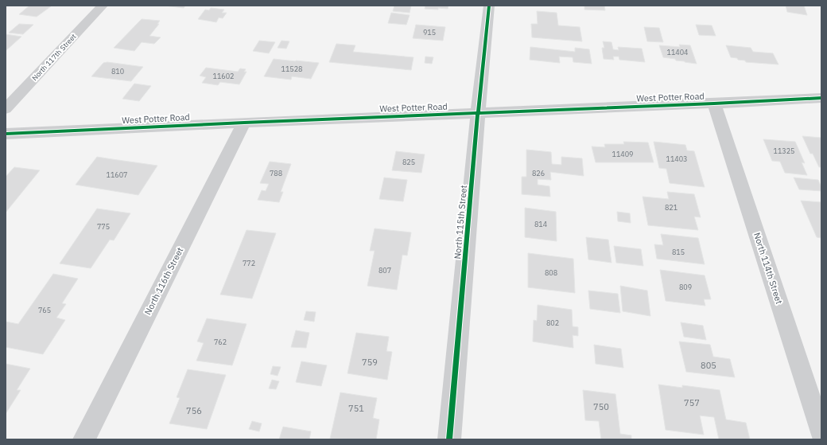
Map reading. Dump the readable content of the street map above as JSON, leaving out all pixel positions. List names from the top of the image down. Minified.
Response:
{"streets":{"street":["North 117th Street","West Potter Road","North 115th Street","North 114th Street","North 116th Street"]},"crossings":[["West Potter Road","North 115th Street"],["West Potter Road","North 114th Street"],["West Potter Road","North 116th Street"]],"house_numbers":["915","11404","11528","810","11602","11325","11409","11403","825","788","826","11607","821","814","775","815","772","807","808","809","765","802","762","759","805","757","750","751","756"]}
